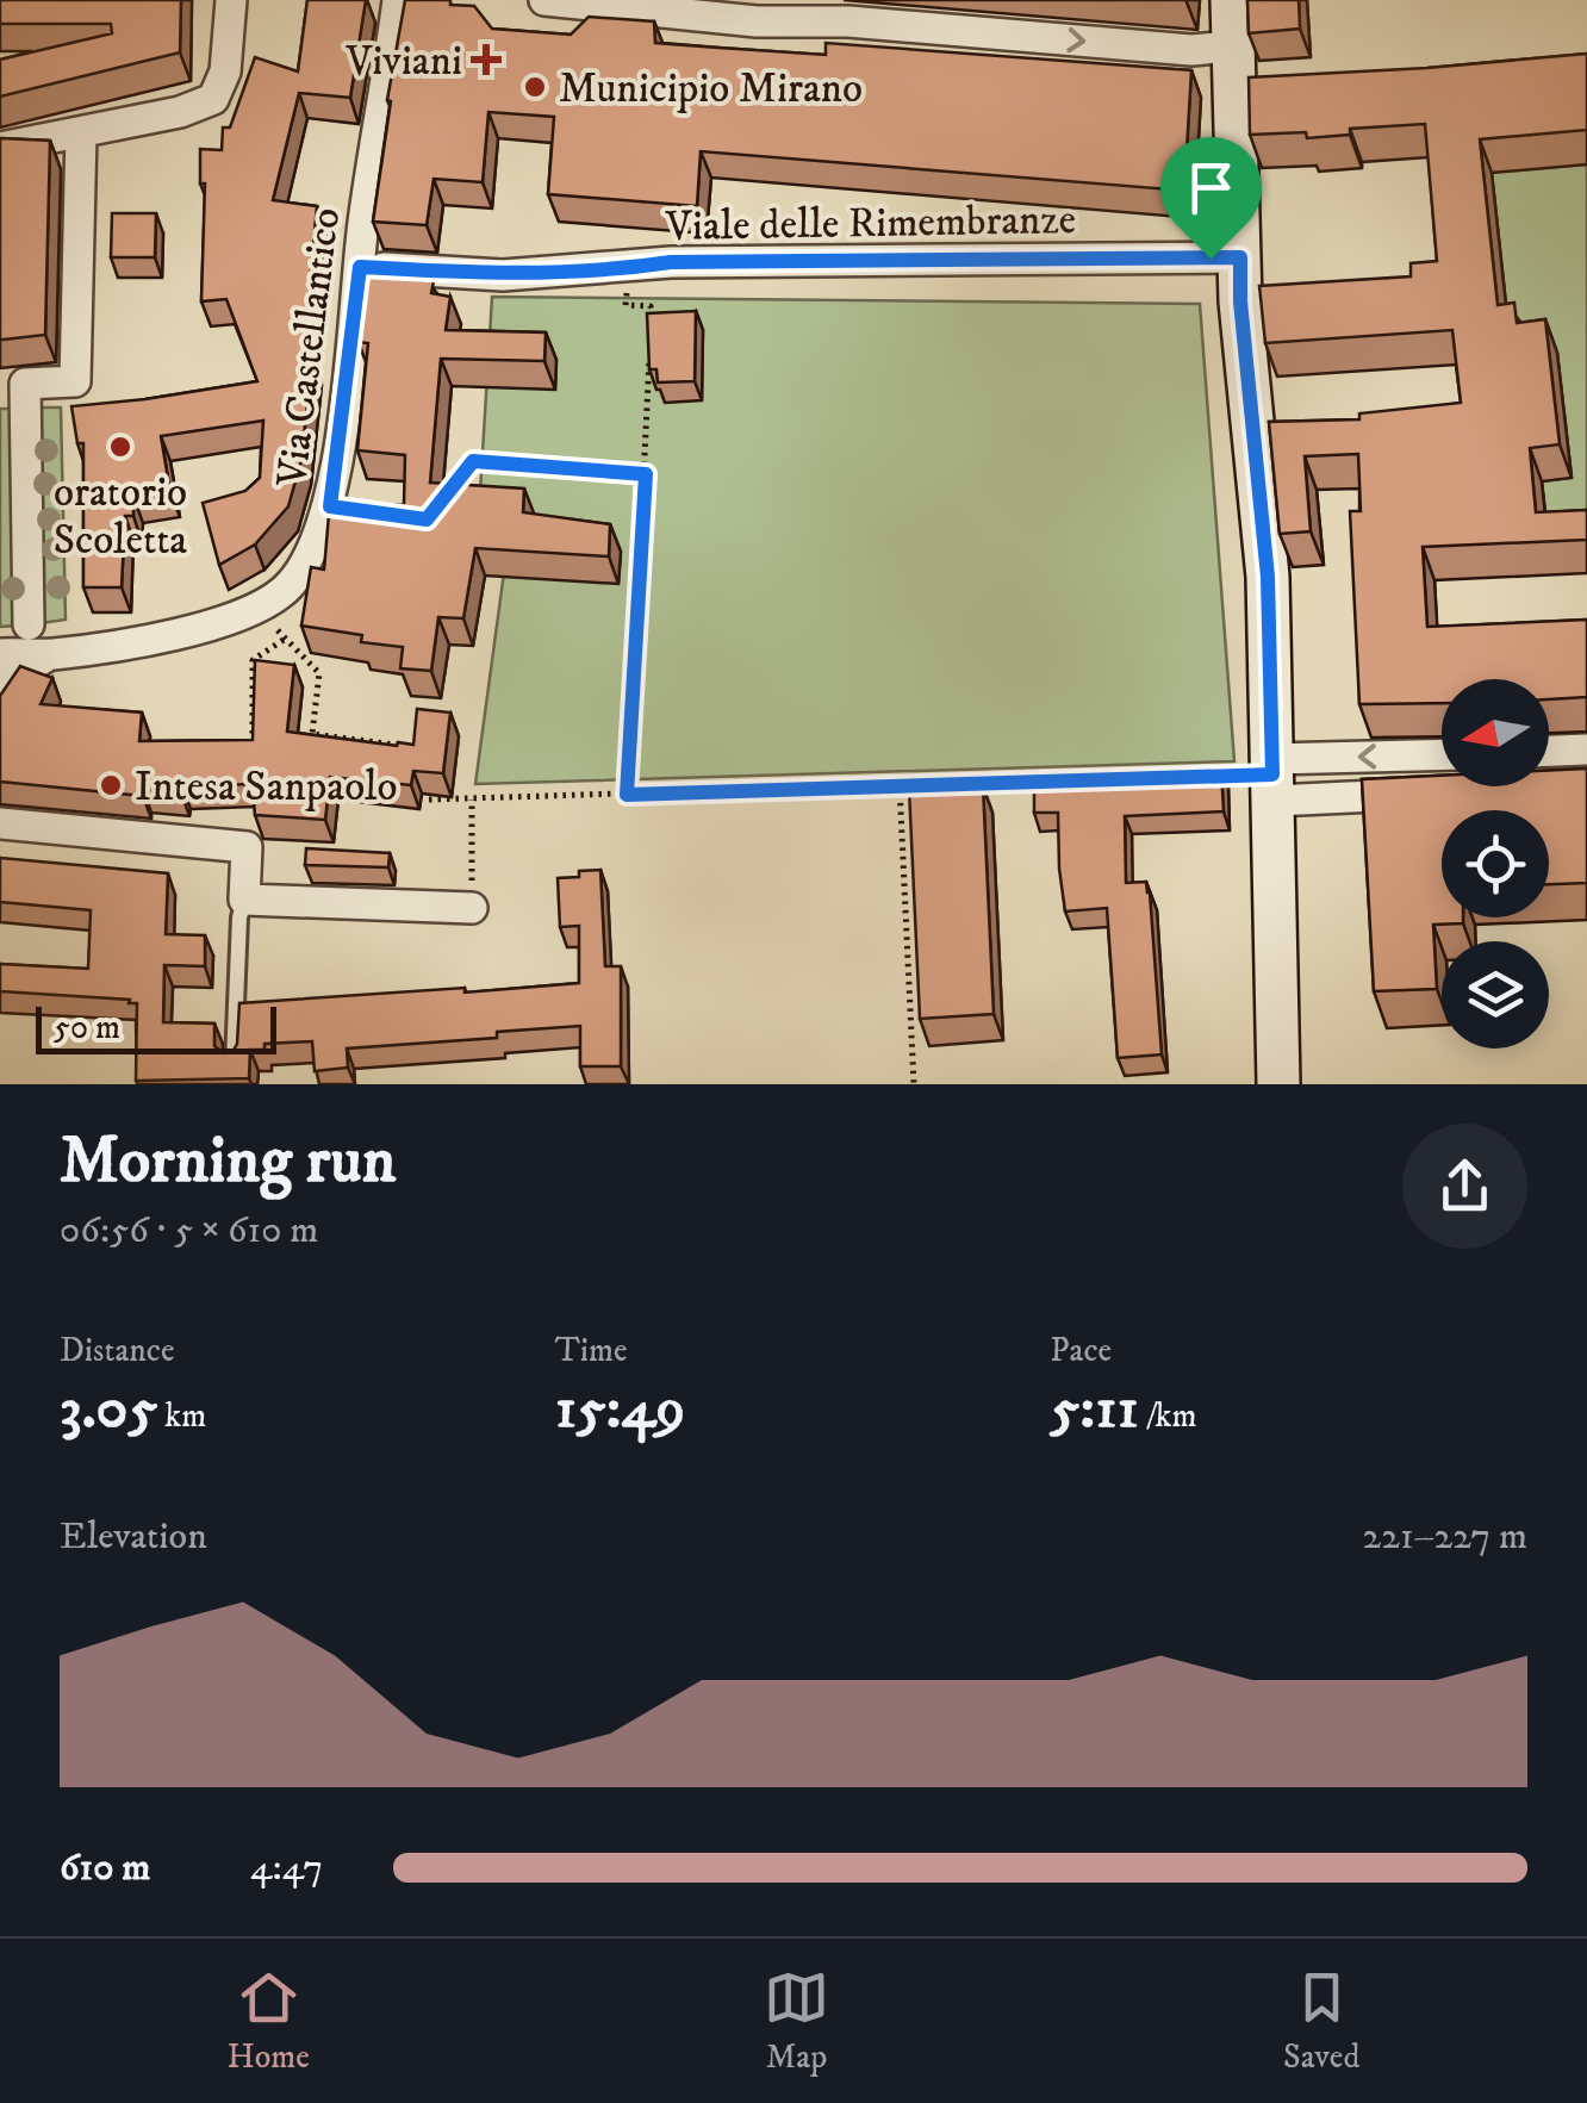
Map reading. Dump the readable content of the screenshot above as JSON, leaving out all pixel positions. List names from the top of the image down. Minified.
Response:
{"streets":{"street":["Viale delle Rimembranze","Via Castellantico"]},"crossings":[["Viale delle Rimembranze","Via Castellantico"]],"places":{"health":["Viviani"],"other":["Municipio Mirano","oratorio Scoletta","Intesa Sanpaolo"]},"scale_bar":"50 m","north":"left","page":{"scale":"50 m","heading":["Morning run","06:56 · 5 × 610 m"],"stats":[["Distance","3.05 km"],["Time","15:49"],["Pace","5:11 /km"]],"chart":["Elevation","221–227 m"],"list":[{"name":"610 m","note":"4:47"}],"tabs":["Home","Map","Saved"]}}
